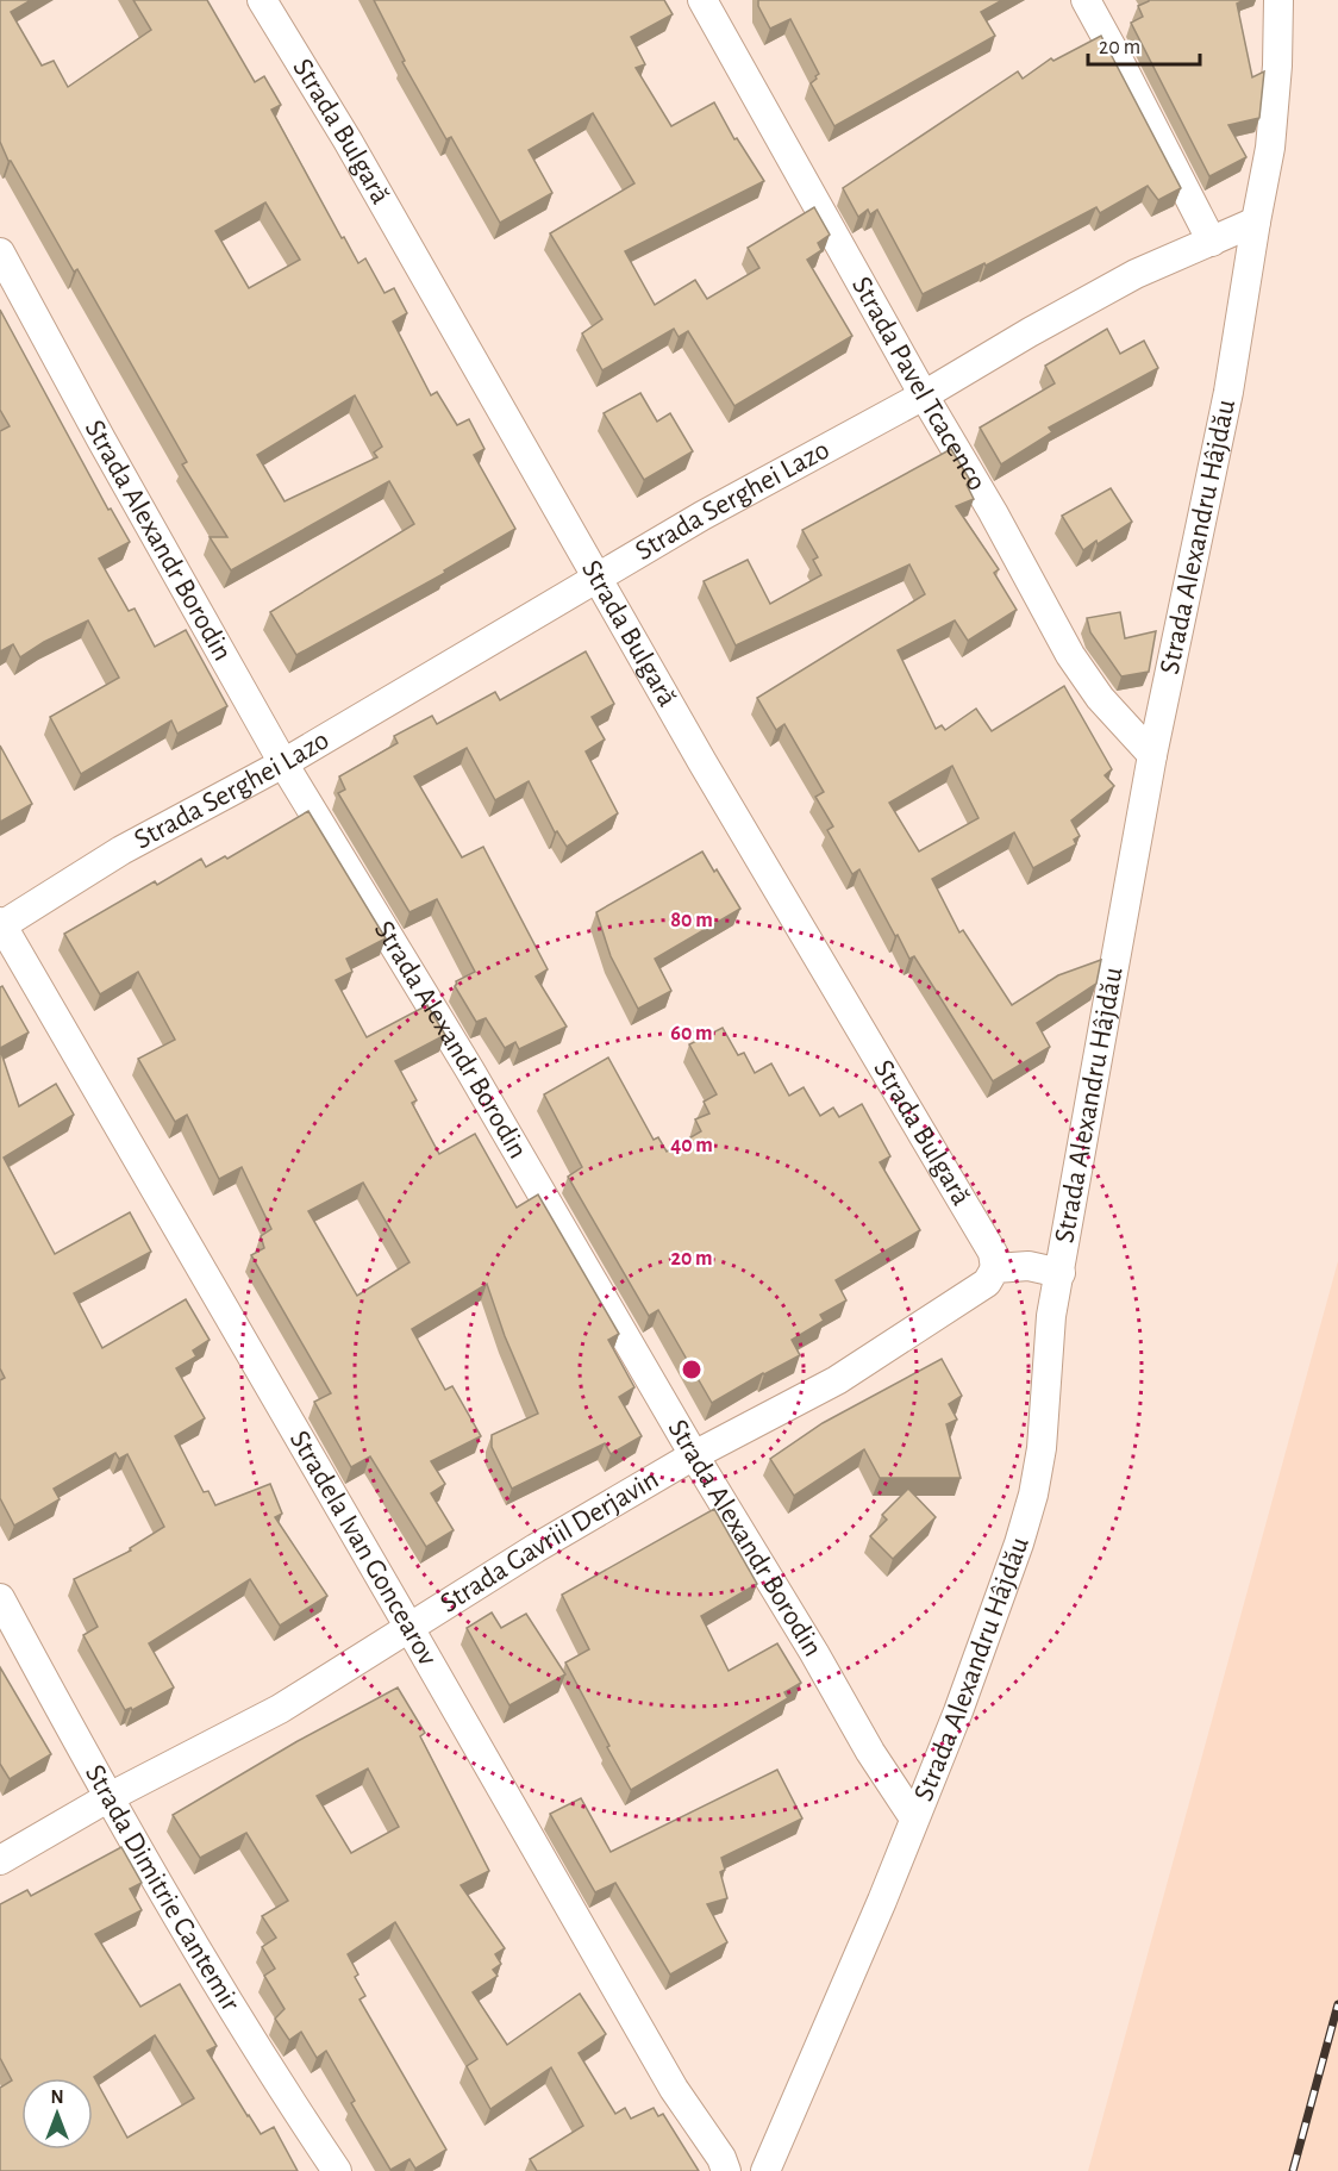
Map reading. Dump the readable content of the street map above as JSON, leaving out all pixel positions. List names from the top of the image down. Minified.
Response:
{"streets":{"street":["Strada Bulgară","Strada Pavel Tcacenco","Strada Serghei Lazo","Strada Alexandru Hâjdău","Strada Alexandr Borodin","Strada Gavriil Derjavin","Stradela Ivan Goncearov","Strada Dimitrie Cantemir"]},"crossings":[["Strada Bulgară","Strada Serghei Lazo"],["Strada Bulgară","Strada Gavriil Derjavin"],["Strada Pavel Tcacenco","Strada Serghei Lazo"],["Strada Pavel Tcacenco","Strada Alexandru Hâjdău"],["Strada Serghei Lazo","Strada Alexandru Hâjdău"],["Strada Serghei Lazo","Strada Alexandr Borodin"],["Strada Serghei Lazo","Stradela Ivan Goncearov"],["Strada Alexandru Hâjdău","Strada Alexandr Borodin"],["Strada Alexandr Borodin","Strada Gavriil Derjavin"],["Strada Gavriil Derjavin","Stradela Ivan Goncearov"],["Strada Gavriil Derjavin","Strada Dimitrie Cantemir"]],"scale_bar":"20 m","north":"top","rings":["80 m","60 m","40 m","20 m"]}
